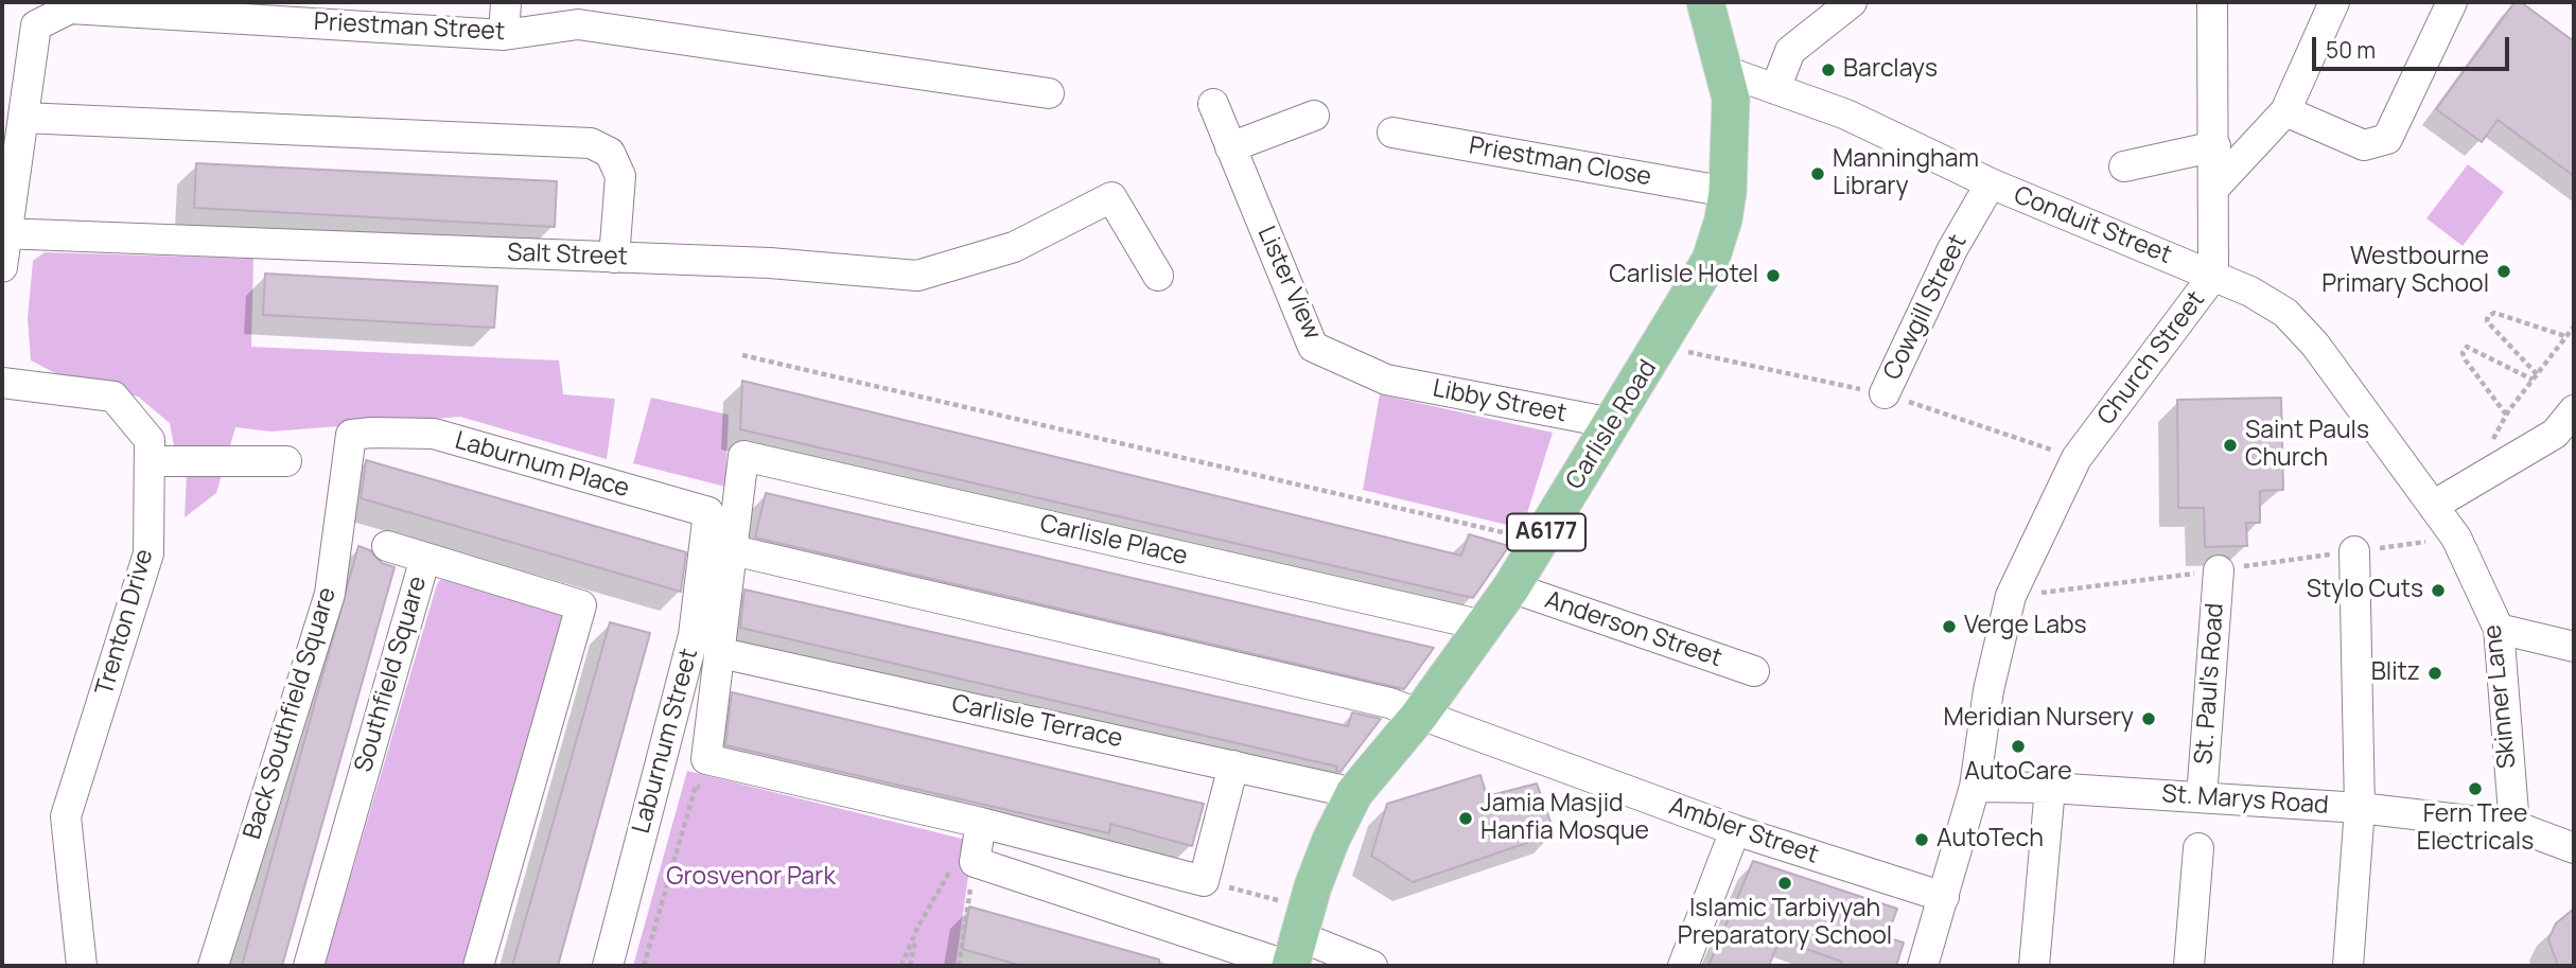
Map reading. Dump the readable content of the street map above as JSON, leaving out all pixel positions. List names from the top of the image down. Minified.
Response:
{"streets":{"main road":["Carlisle Road","A6177"],"street":["Priestman Street","Priestman Close","Conduit Street","Salt Street","Lister View","Cowgill Street","Church Street","Libby Street","Laburnum Place","Carlisle Place","Trenton Drive","Anderson Street","Southfield Square","St. Paul's Road","Skinner Lane","Back Southfield Square","Carlisle Terrace","Laburnum Street","St. Marys Road","Ambler Street"]},"crossings":[["Priestman Close","Carlisle Road"],["Conduit Street","Cowgill Street"],["Conduit Street","Church Street"],["Conduit Street","Carlisle Road"],["Conduit Street","Skinner Lane"],["Lister View","Libby Street"],["Church Street","Skinner Lane"],["Church Street","St. Marys Road"],["Libby Street","Carlisle Road"],["Carlisle Road","Carlisle Place"],["Carlisle Road","Anderson Street"],["Carlisle Road","Carlisle Terrace"],["Carlisle Road","Ambler Street"],["Laburnum Place","Back Southfield Square"],["Laburnum Place","Laburnum Street"],["Carlisle Place","Ambler Street"],["St. Paul's Road","St. Marys Road"],["Skinner Lane","St. Marys Road"]],"parks":["Grosvenor Park"],"places":["Barclays","Manningham Library","Westbourne Primary School","Carlisle Hotel","Saint Pauls Church","Stylo Cuts","Verge Labs","Blitz","Meridian Nursery","AutoCare","Fern Tree Electricals","Jamia Masjid Hanfia Mosque","AutoTech","Islamic Tarbiyyah Preparatory School"],"scale_bar":"50 m"}
